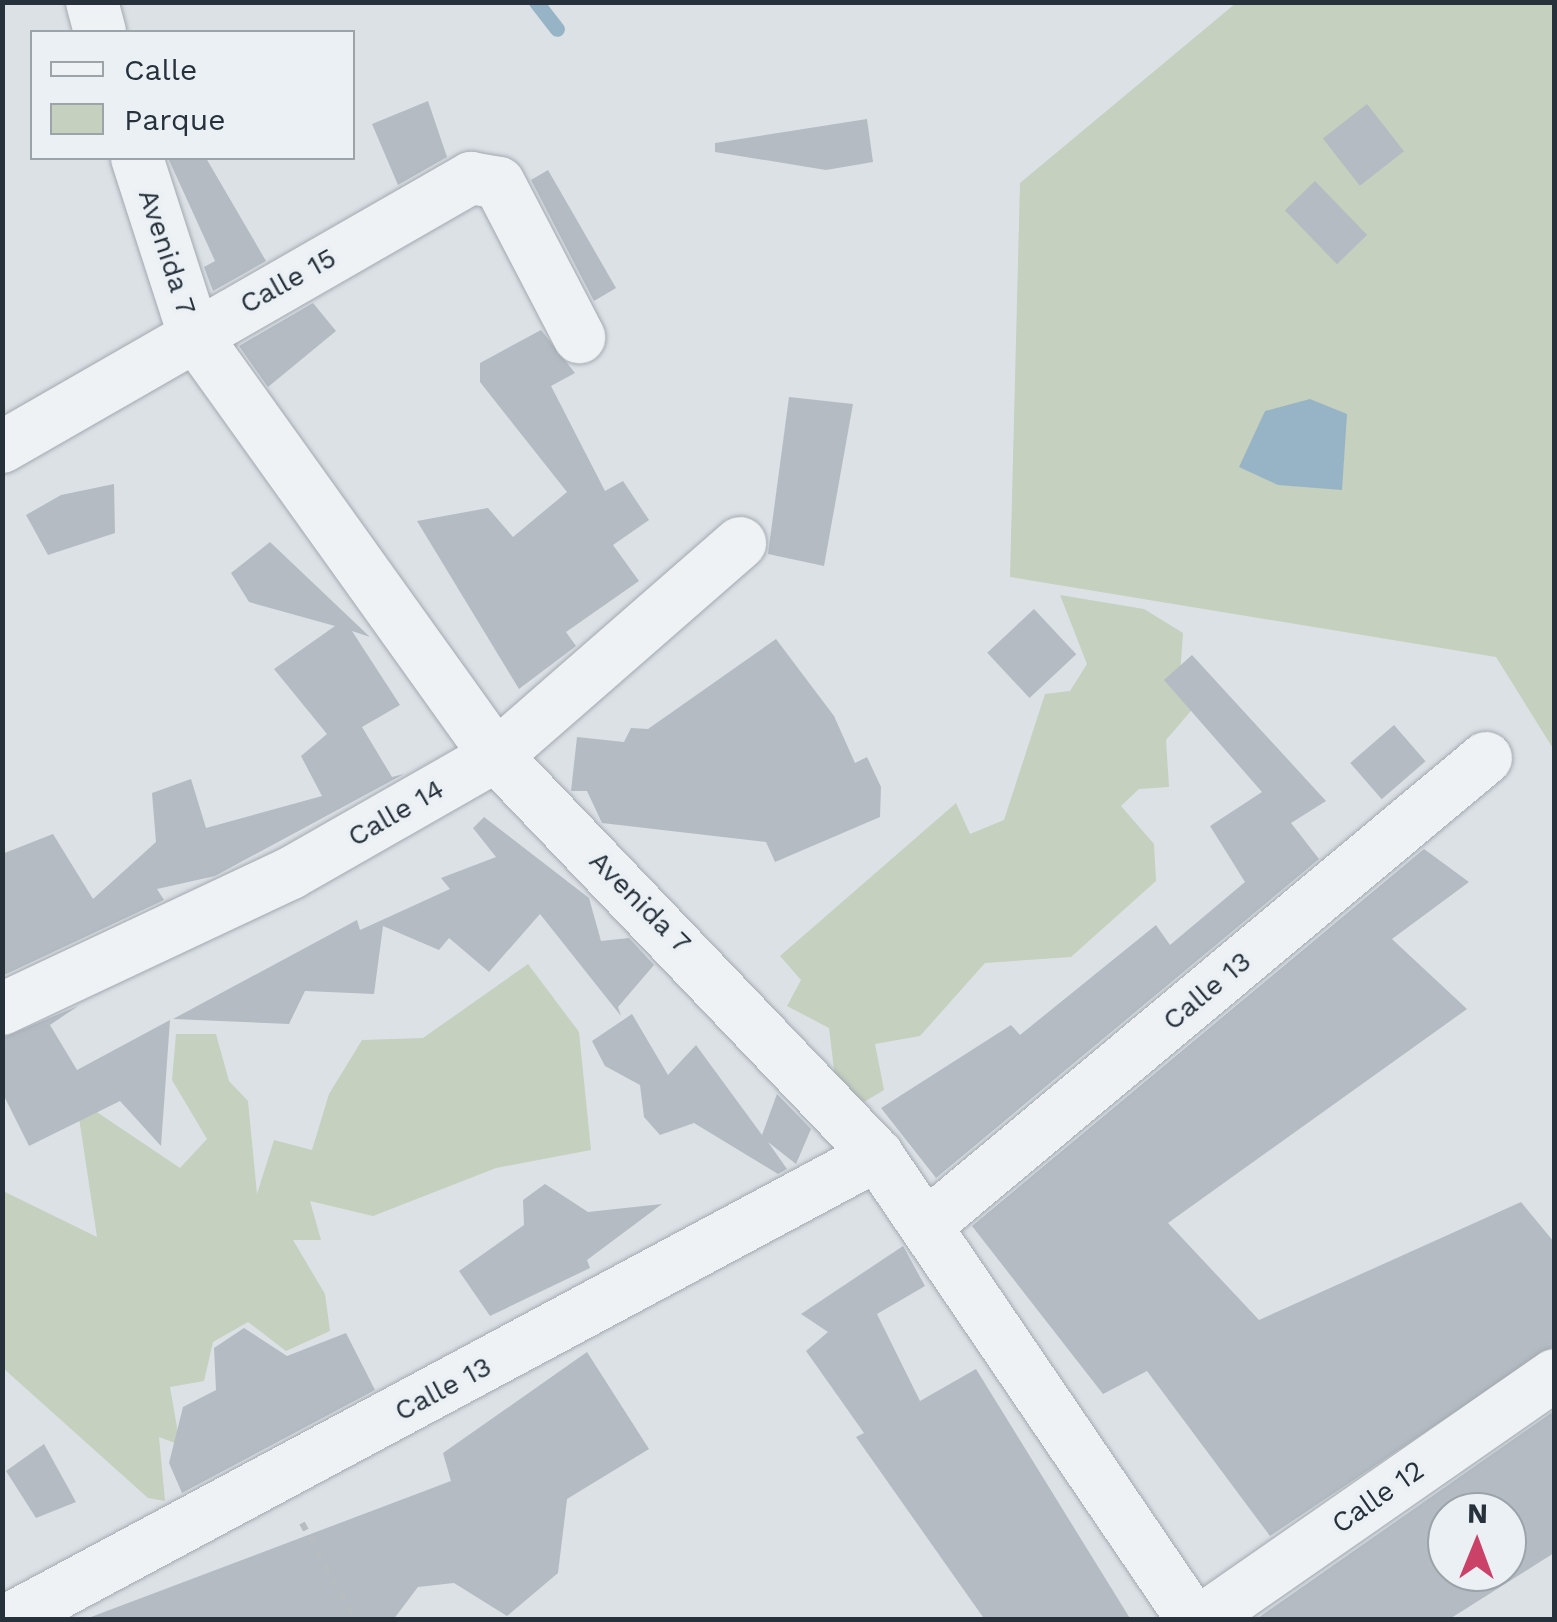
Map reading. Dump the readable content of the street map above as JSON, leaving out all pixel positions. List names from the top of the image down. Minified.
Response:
{"streets":{"street":["Avenida 7","Calle 15","Calle 14","Calle 13","Calle 12"]},"crossings":[["Avenida 7","Calle 15"],["Avenida 7","Calle 14"],["Avenida 7","Calle 13"]],"legend":["Calle","Parque"],"north":"top"}
